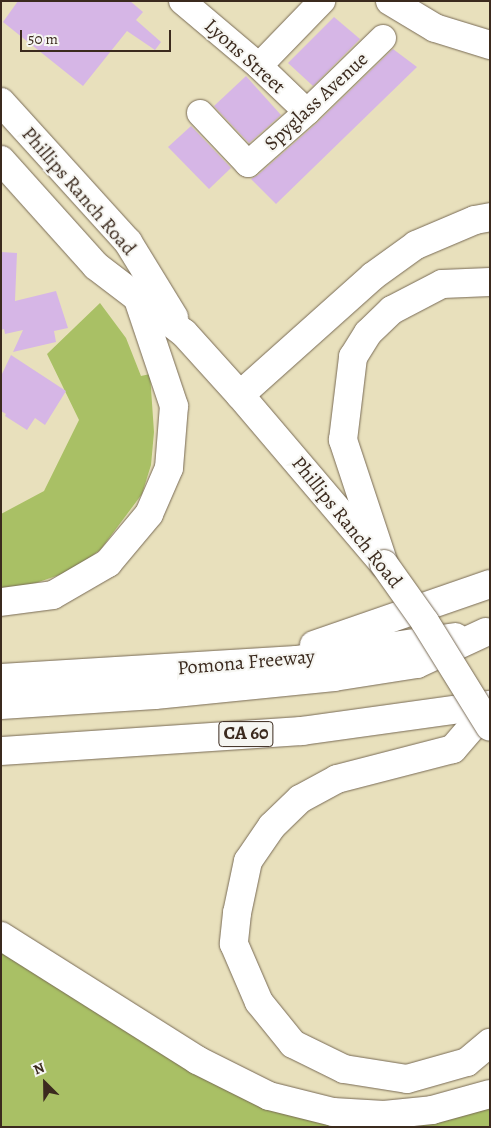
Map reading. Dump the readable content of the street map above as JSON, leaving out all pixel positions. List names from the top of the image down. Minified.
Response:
{"streets":{"main road":["Phillips Ranch Road","Pomona Freeway","CA 60"],"street":["Lyons Street","Spyglass Avenue"]},"crossings":[["Lyons Street","Spyglass Avenue"]],"scale_bar":"50 m","north":"top left"}
